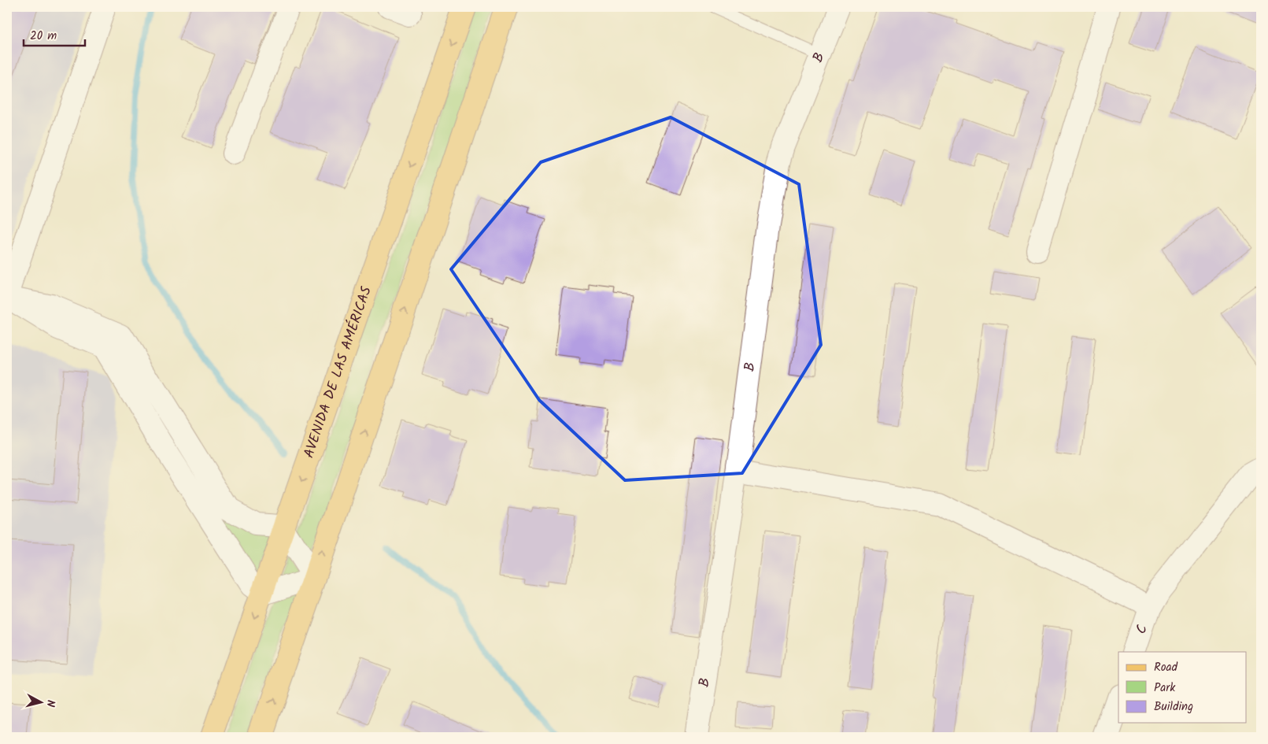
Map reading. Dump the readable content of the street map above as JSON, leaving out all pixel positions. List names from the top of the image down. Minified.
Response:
{"streets":{"main road":["AVENIDA DE LAS AMÉRICAS"],"street":["B","C"]},"legend":["Road","Park","Building"],"scale_bar":"20 m","north":"right"}
